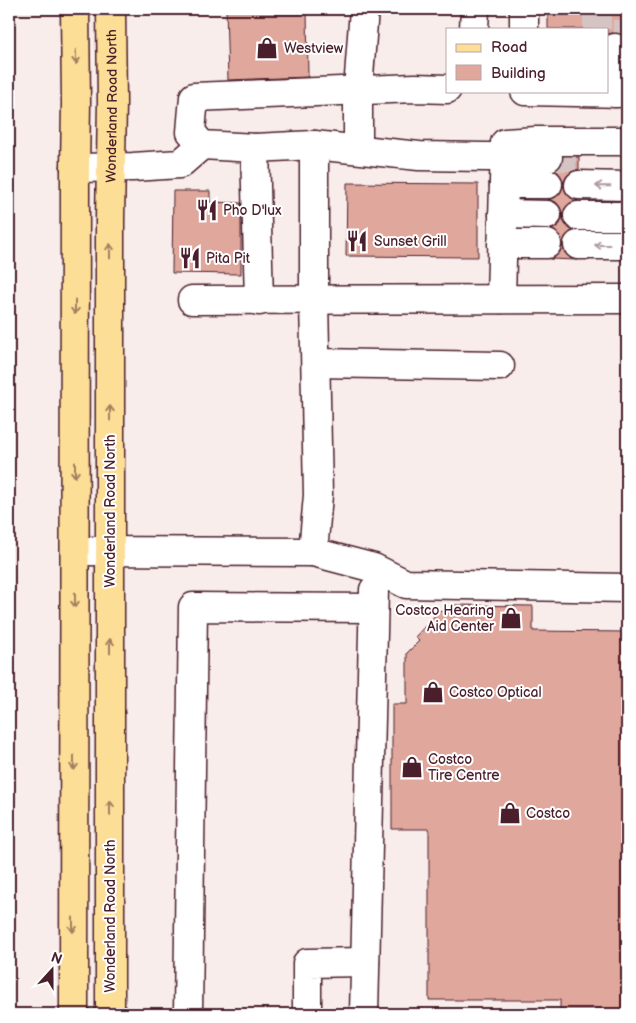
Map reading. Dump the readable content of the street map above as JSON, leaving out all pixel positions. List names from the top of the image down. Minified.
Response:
{"streets":{"main road":["Wonderland Road North"]},"places":{"shop":["Westview","Costco Hearing Aid Center","Costco Optical","Costco Tire Centre","Costco"],"restaurant":["Pho D'lux","Sunset Grill","Pita Pit"]},"legend":["Road","Building"],"north":"top"}
